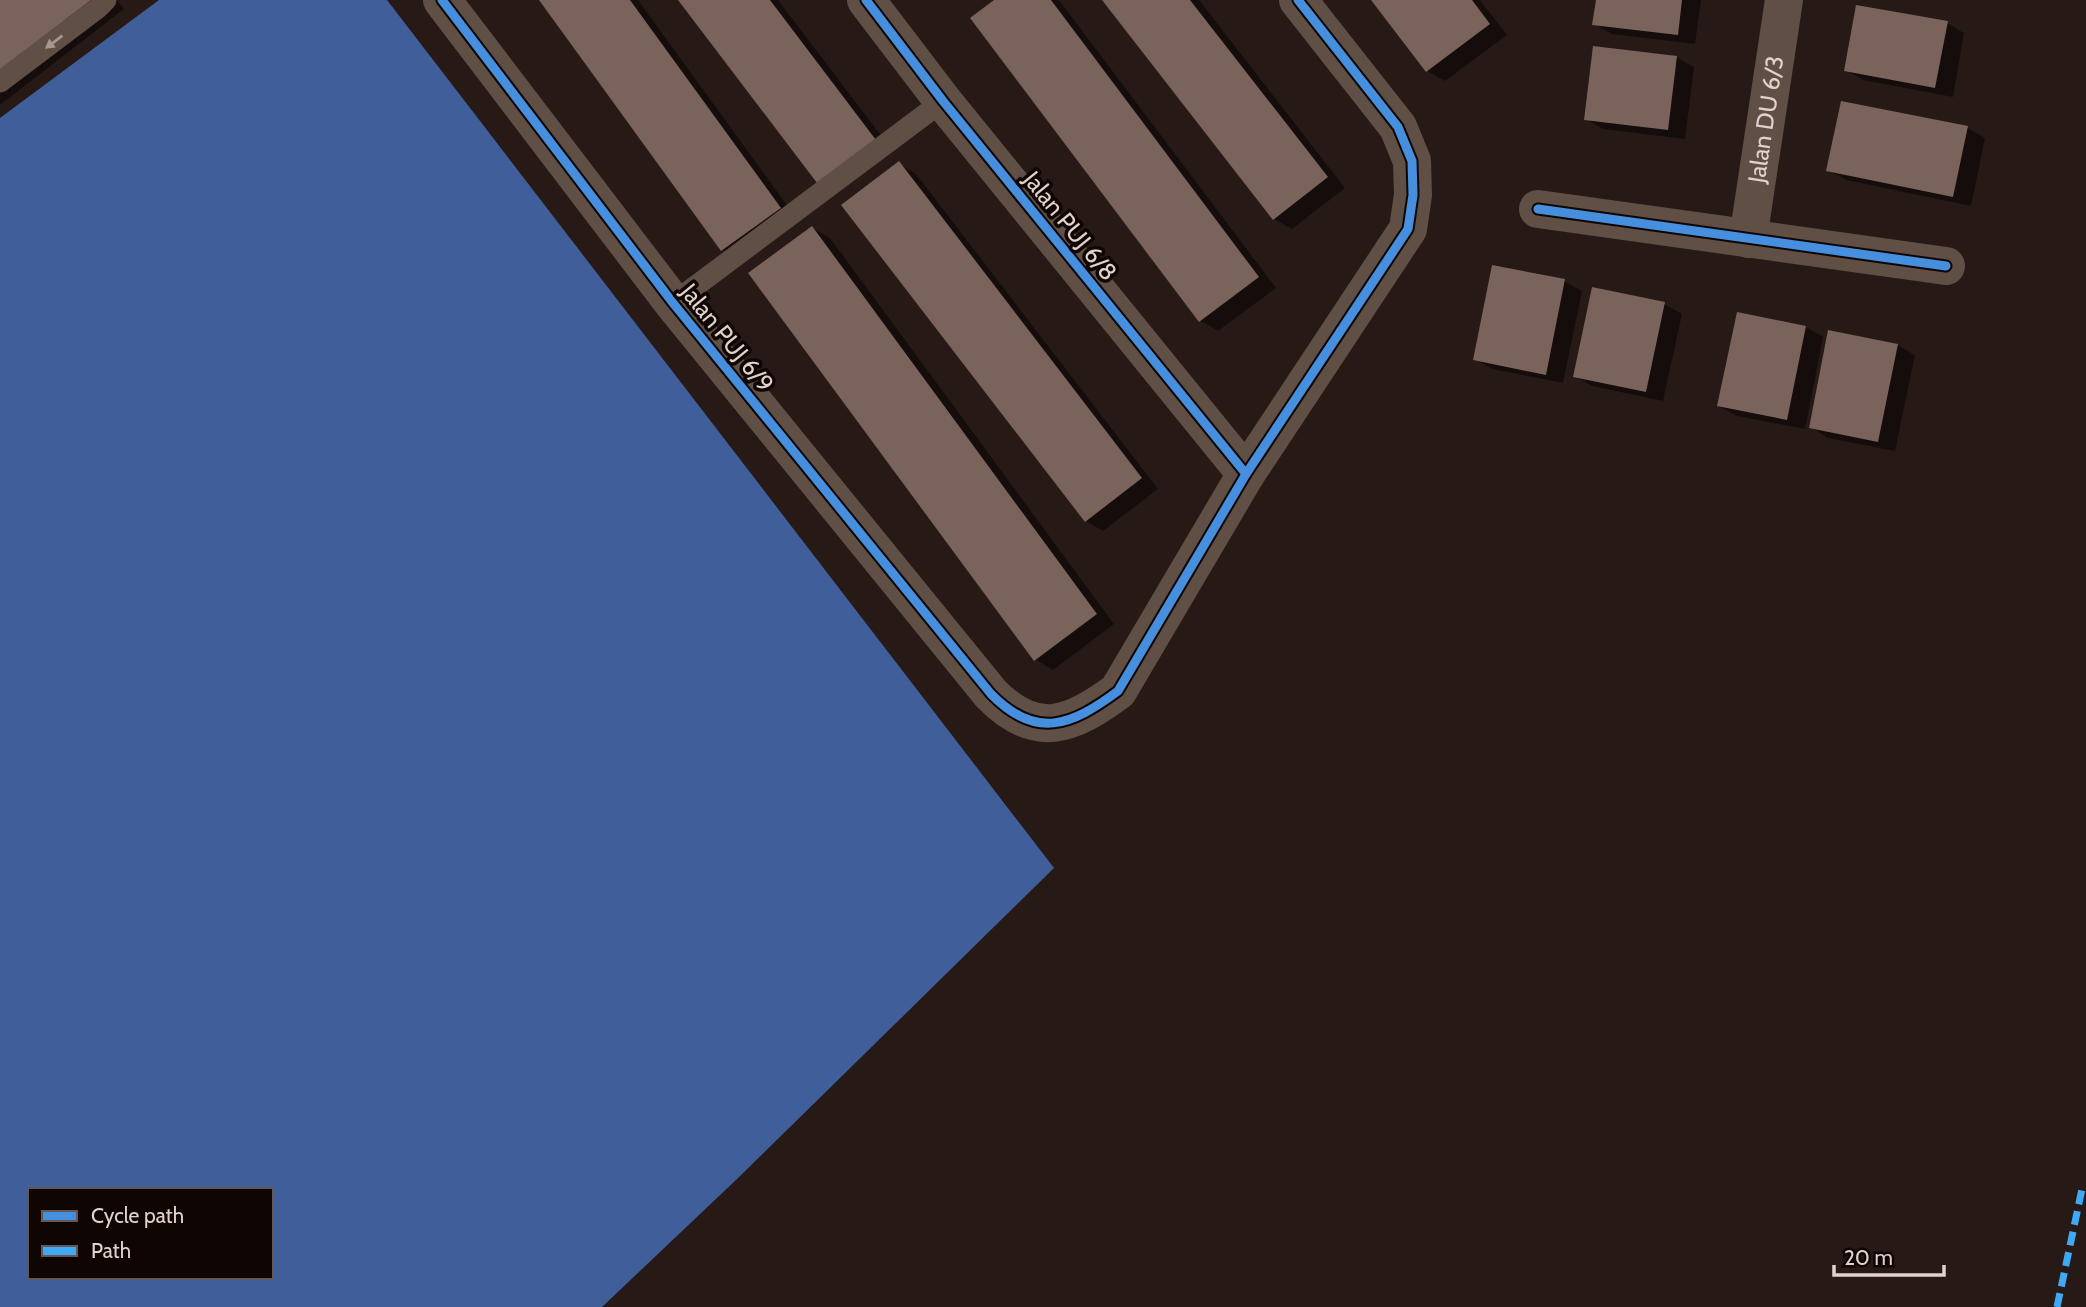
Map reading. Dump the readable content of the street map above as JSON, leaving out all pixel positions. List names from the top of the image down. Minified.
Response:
{"streets":{"street":["Jalan DU 6/3","Jalan PUJ 6/8","Jalan PUJ 6/9"]},"crossings":[["Jalan PUJ 6/8","Jalan PUJ 6/9"]],"legend":["Cycle path","Path"],"scale_bar":"20 m"}
